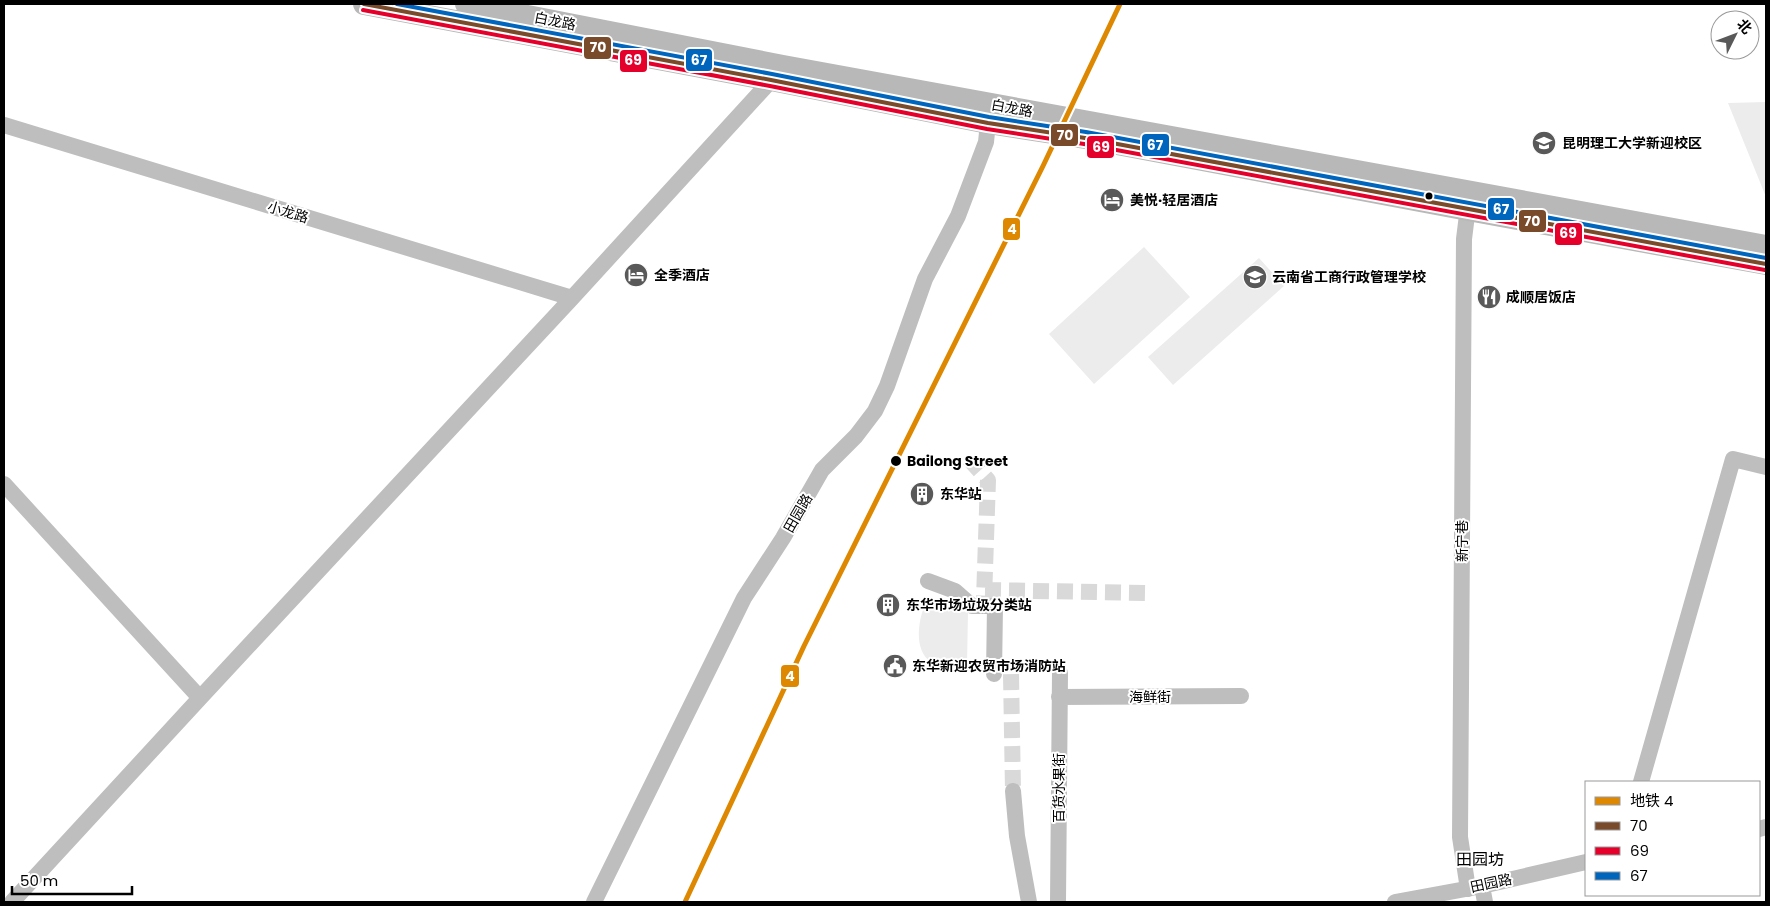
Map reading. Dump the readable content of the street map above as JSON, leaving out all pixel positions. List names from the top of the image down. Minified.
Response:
{"streets":{"main road":["白龙路"],"street":["小龙路","田园路","新宁巷","海鲜街","百货水果街"]},"crossings":[["白龙路","田园路"],["白龙路","新宁巷"],["田园路","新宁巷"],["海鲜街","百货水果街"]],"districts":["田园坊"],"places":{"school or university":["昆明理工大学新迎校区","云南省工商行政管理学校"],"hotel":["美悦·轻居酒店","全季酒店"],"restaurant":["成顺居饭店"],"other":["Bailong Street"],"building":["东华站","东华市场垃圾分类站"],"public building":["东华新迎农贸市场消防站"]},"lines":["metro line 4","transit line 70","transit line 67","transit line 69"],"legend":["地铁 4","70","69","67"],"scale_bar":"50 m","north":"top right"}
